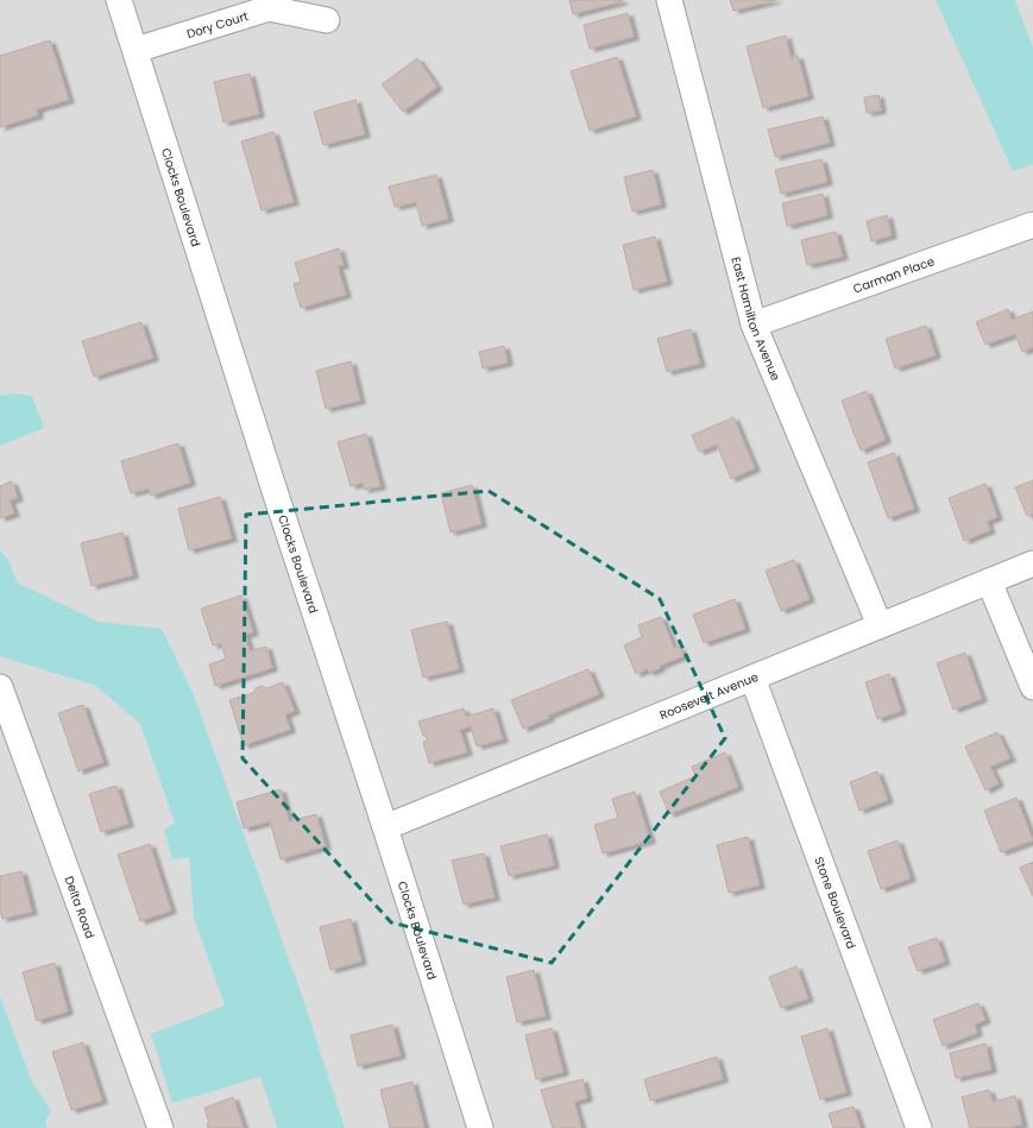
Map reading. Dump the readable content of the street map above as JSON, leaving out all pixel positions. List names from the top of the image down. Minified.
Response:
{"streets":{"street":["Dory Court","Clocks Boulevard","Carman Place","East Hamilton Avenue","Roosevelt Avenue","Stone Boulevard","Delta Road"]},"crossings":[["Dory Court","Clocks Boulevard"],["Clocks Boulevard","Roosevelt Avenue"],["Carman Place","East Hamilton Avenue"],["East Hamilton Avenue","Roosevelt Avenue"],["Roosevelt Avenue","Stone Boulevard"]]}
